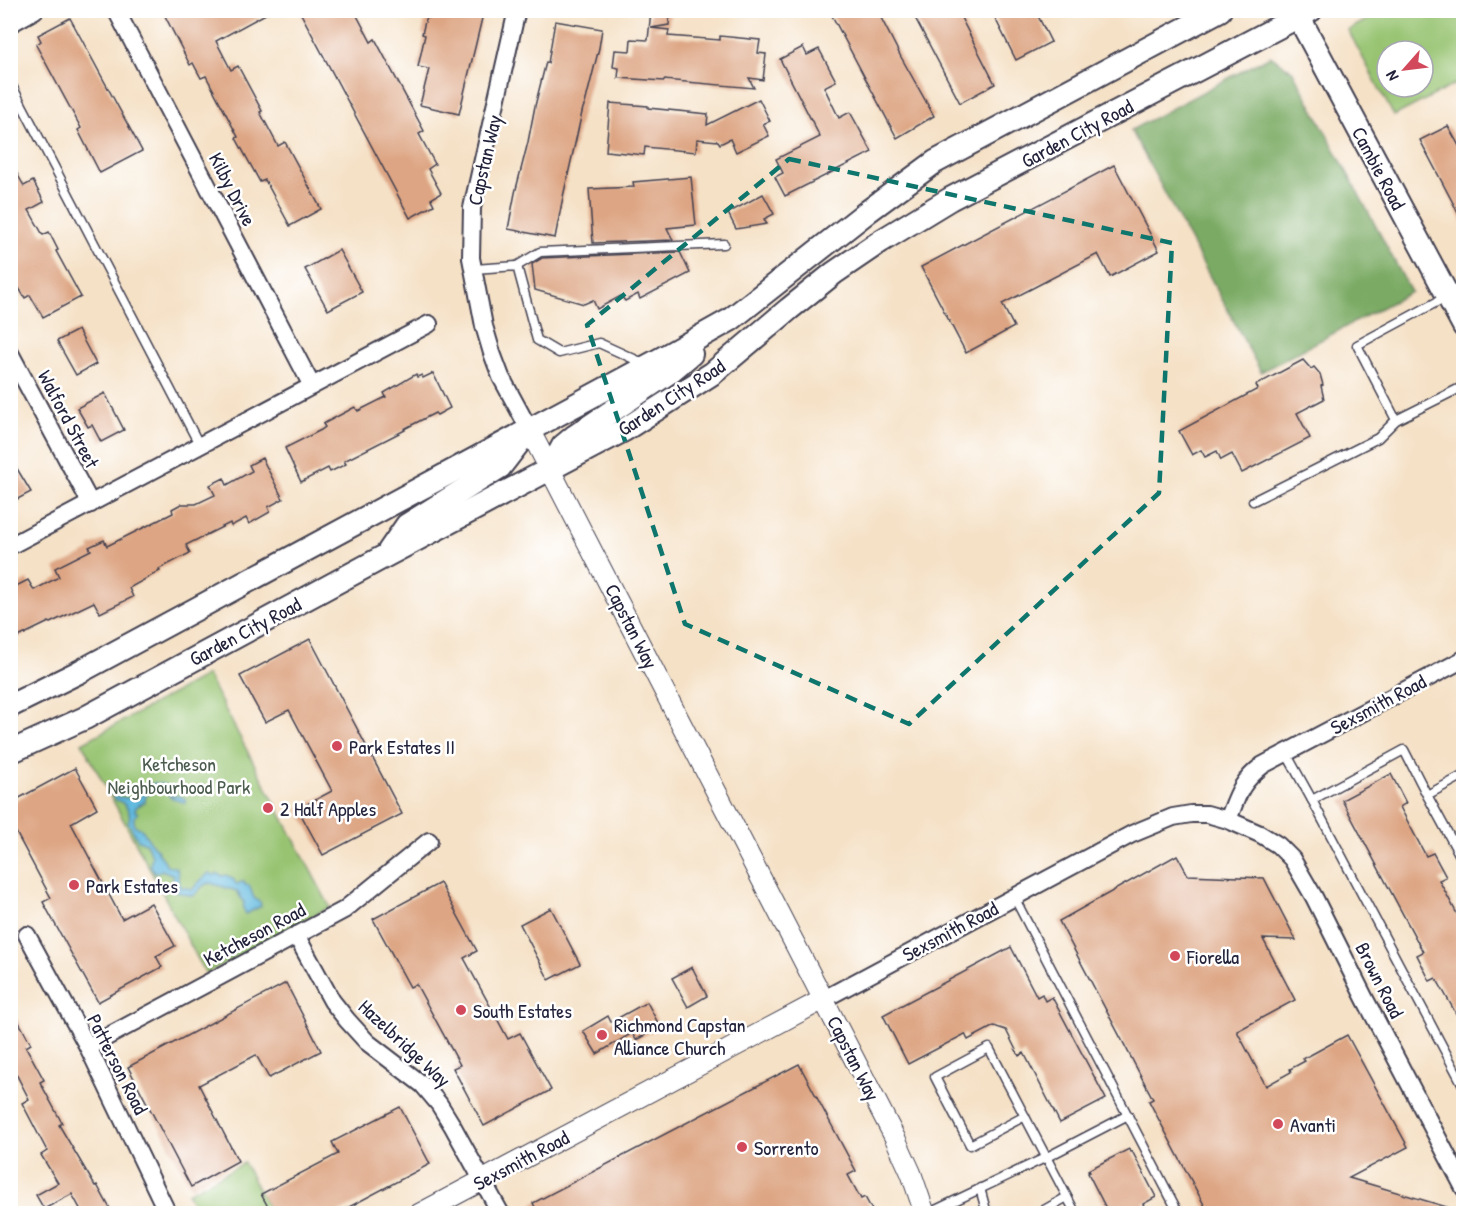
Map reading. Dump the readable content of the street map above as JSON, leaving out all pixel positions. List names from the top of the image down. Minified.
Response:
{"streets":{"main road":["Garden City Road","Cambie Road"],"street":["Capstan Way","Kilby Drive","Walford Street","Sexsmith Road","Ketcheson Road","Brown Road","Hazelbridge Way","Patterson Road"]},"crossings":[["Garden City Road","Capstan Way"],["Garden City Road","Cambie Road"],["Capstan Way","Sexsmith Road"],["Sexsmith Road","Brown Road"],["Sexsmith Road","Hazelbridge Way"],["Ketcheson Road","Hazelbridge Way"],["Ketcheson Road","Patterson Road"]],"parks":["Ketcheson Neighbourhood Park"],"places":["Park Estates II","2 Half Apples","Park Estates","Fiorella","South Estates","Richmond Capstan Alliance Church","Avanti","Sorrento"],"north":"bottom left"}
